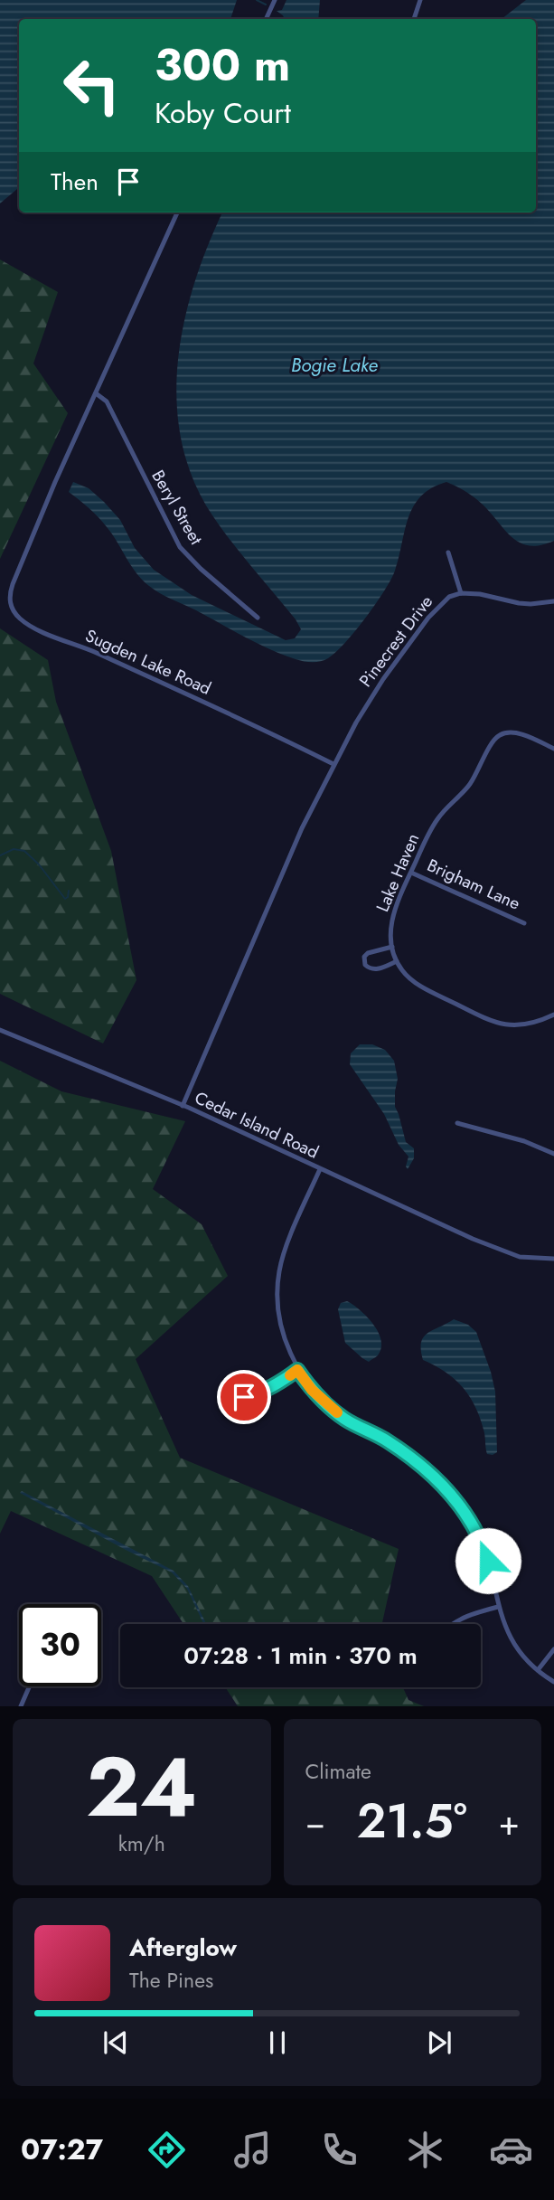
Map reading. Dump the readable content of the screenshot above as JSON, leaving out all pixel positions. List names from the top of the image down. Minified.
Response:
{"streets":{"street":["Beryl Street","Pinecrest Drive","Sugden Lake Road","Lake Haven","Brigham Lane","Cedar Island Road"]},"crossings":[["Beryl Street","Sugden Lake Road"],["Pinecrest Drive","Sugden Lake Road"],["Lake Haven","Brigham Lane"]],"water":["Bogie Lake"],"page":{"turn":["300 m","Koby Court"],"then":"Then","limit":"30","trip":"07:28 · 1 min · 370 m","tile":[["24","km/h"],"Climate"],"heat":["−","21.5°","+"],"song":["Afterglow","The Pines"],"tabs":"07:27"}}
